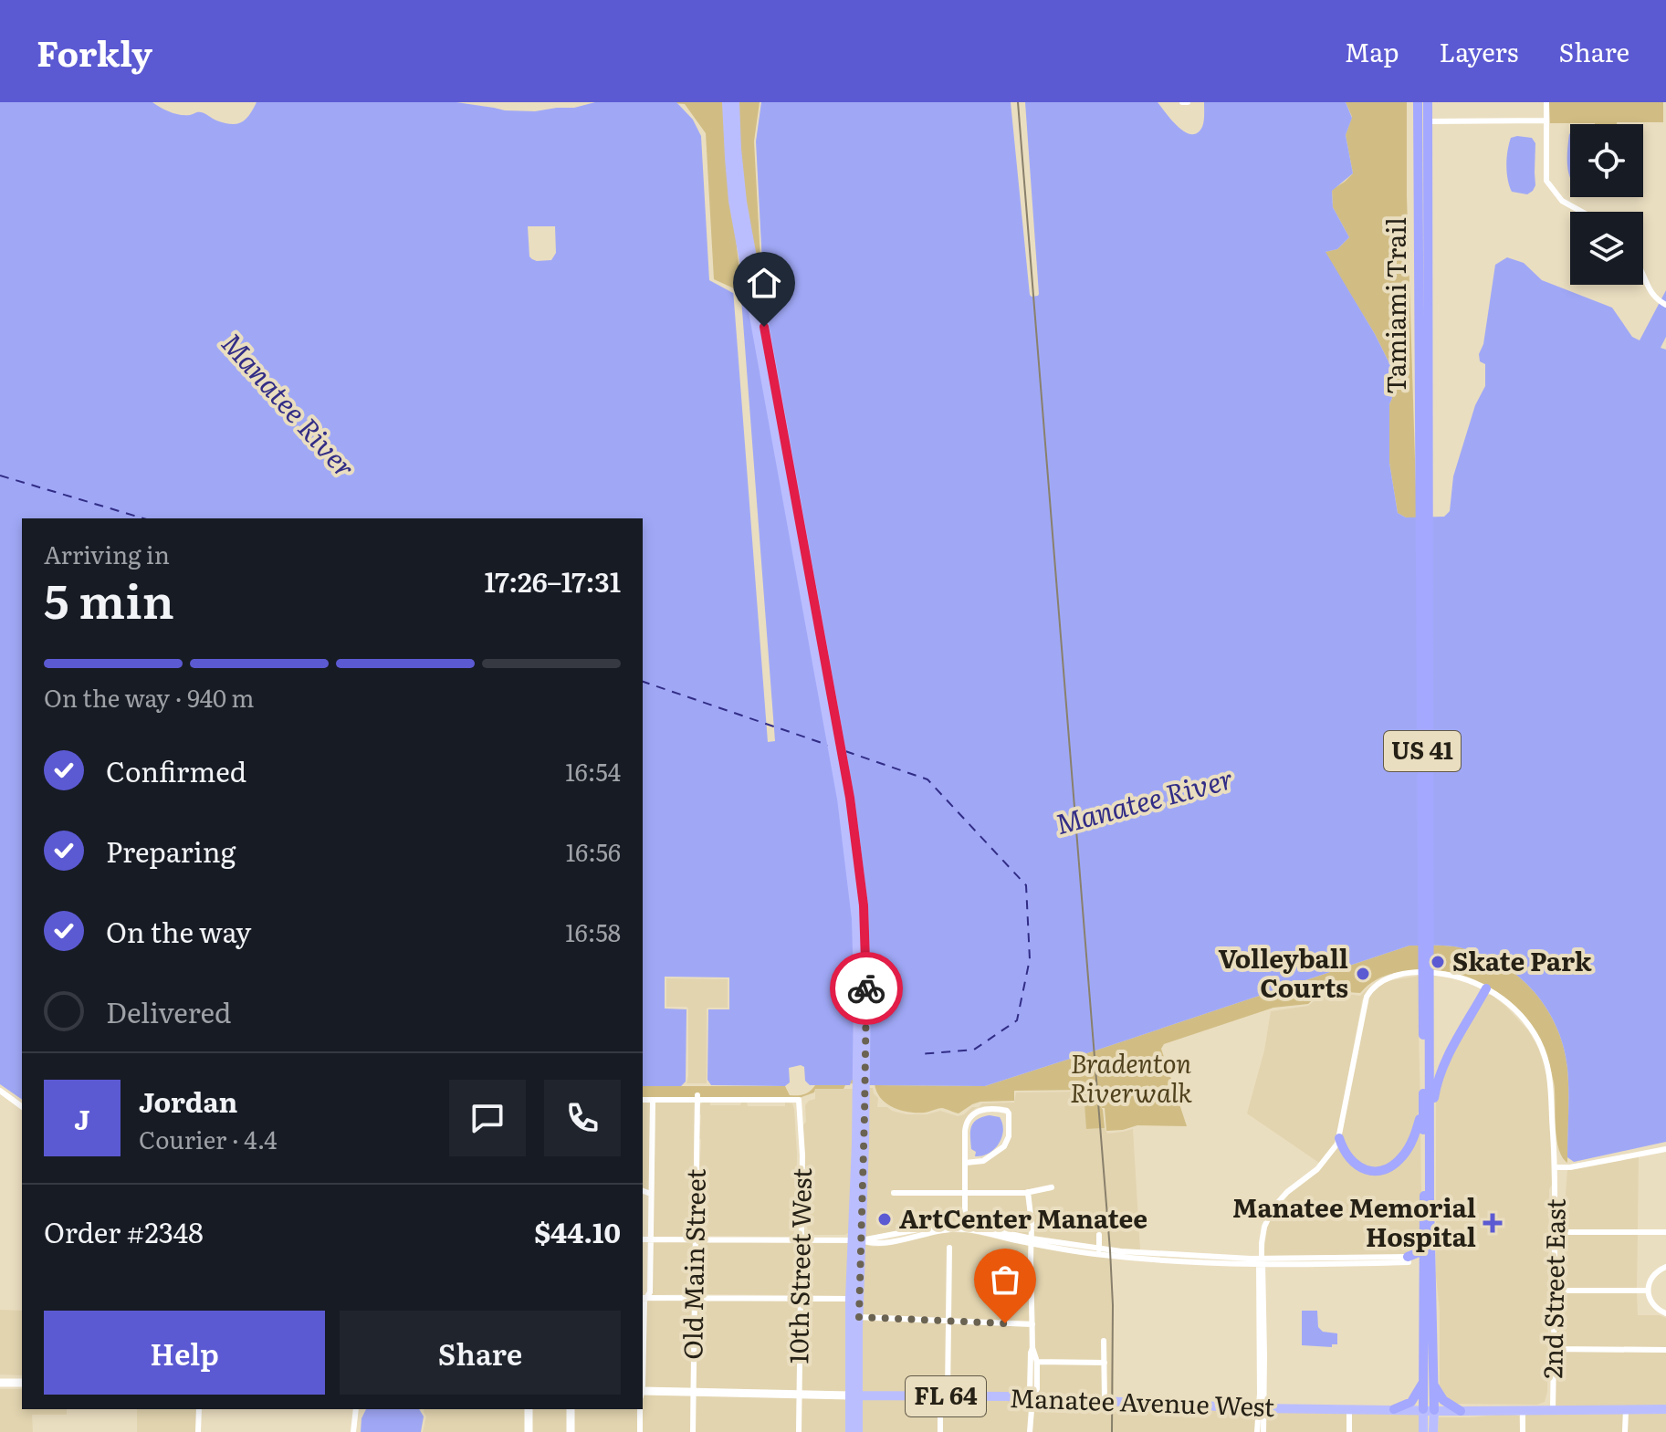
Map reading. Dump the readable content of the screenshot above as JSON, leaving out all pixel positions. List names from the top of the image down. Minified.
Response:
{"streets":{"highway":["Tamiami Trail","US 41"],"main road":["FL 64","Manatee Avenue West"],"street":["Old Main Street","10th Street West","2nd Street East"]},"crossings":[["Tamiami Trail","US 41"],["US 41","FL 64"],["US 41","Manatee Avenue West"],["Old Main Street","10th Street West"],["Old Main Street","Manatee Avenue West"],["10th Street West","Manatee Avenue West"],["2nd Street East","FL 64"],["FL 64","Manatee Avenue West"]],"water":["Manatee River"],"parks":["Bradenton Riverwalk"],"places":{"other":["Skate Park","Volleyball Courts","ArtCenter Manatee"],"health":["Manatee Memorial Hospital"]},"page":{"header":"Forkly","nav":["Map","Layers","Share"],"heading":["5 min","Arriving in","17:26–17:31"],"panel":["Jordan","Courier · 4.4","Order #2348","$44.10"],"bar":"On the way · 940 m","list":[["Confirmed","16:54"],["Preparing","16:56"],["On the way","16:58"],"Delivered"],"round":"J","buttons":["Help","Share"]}}
